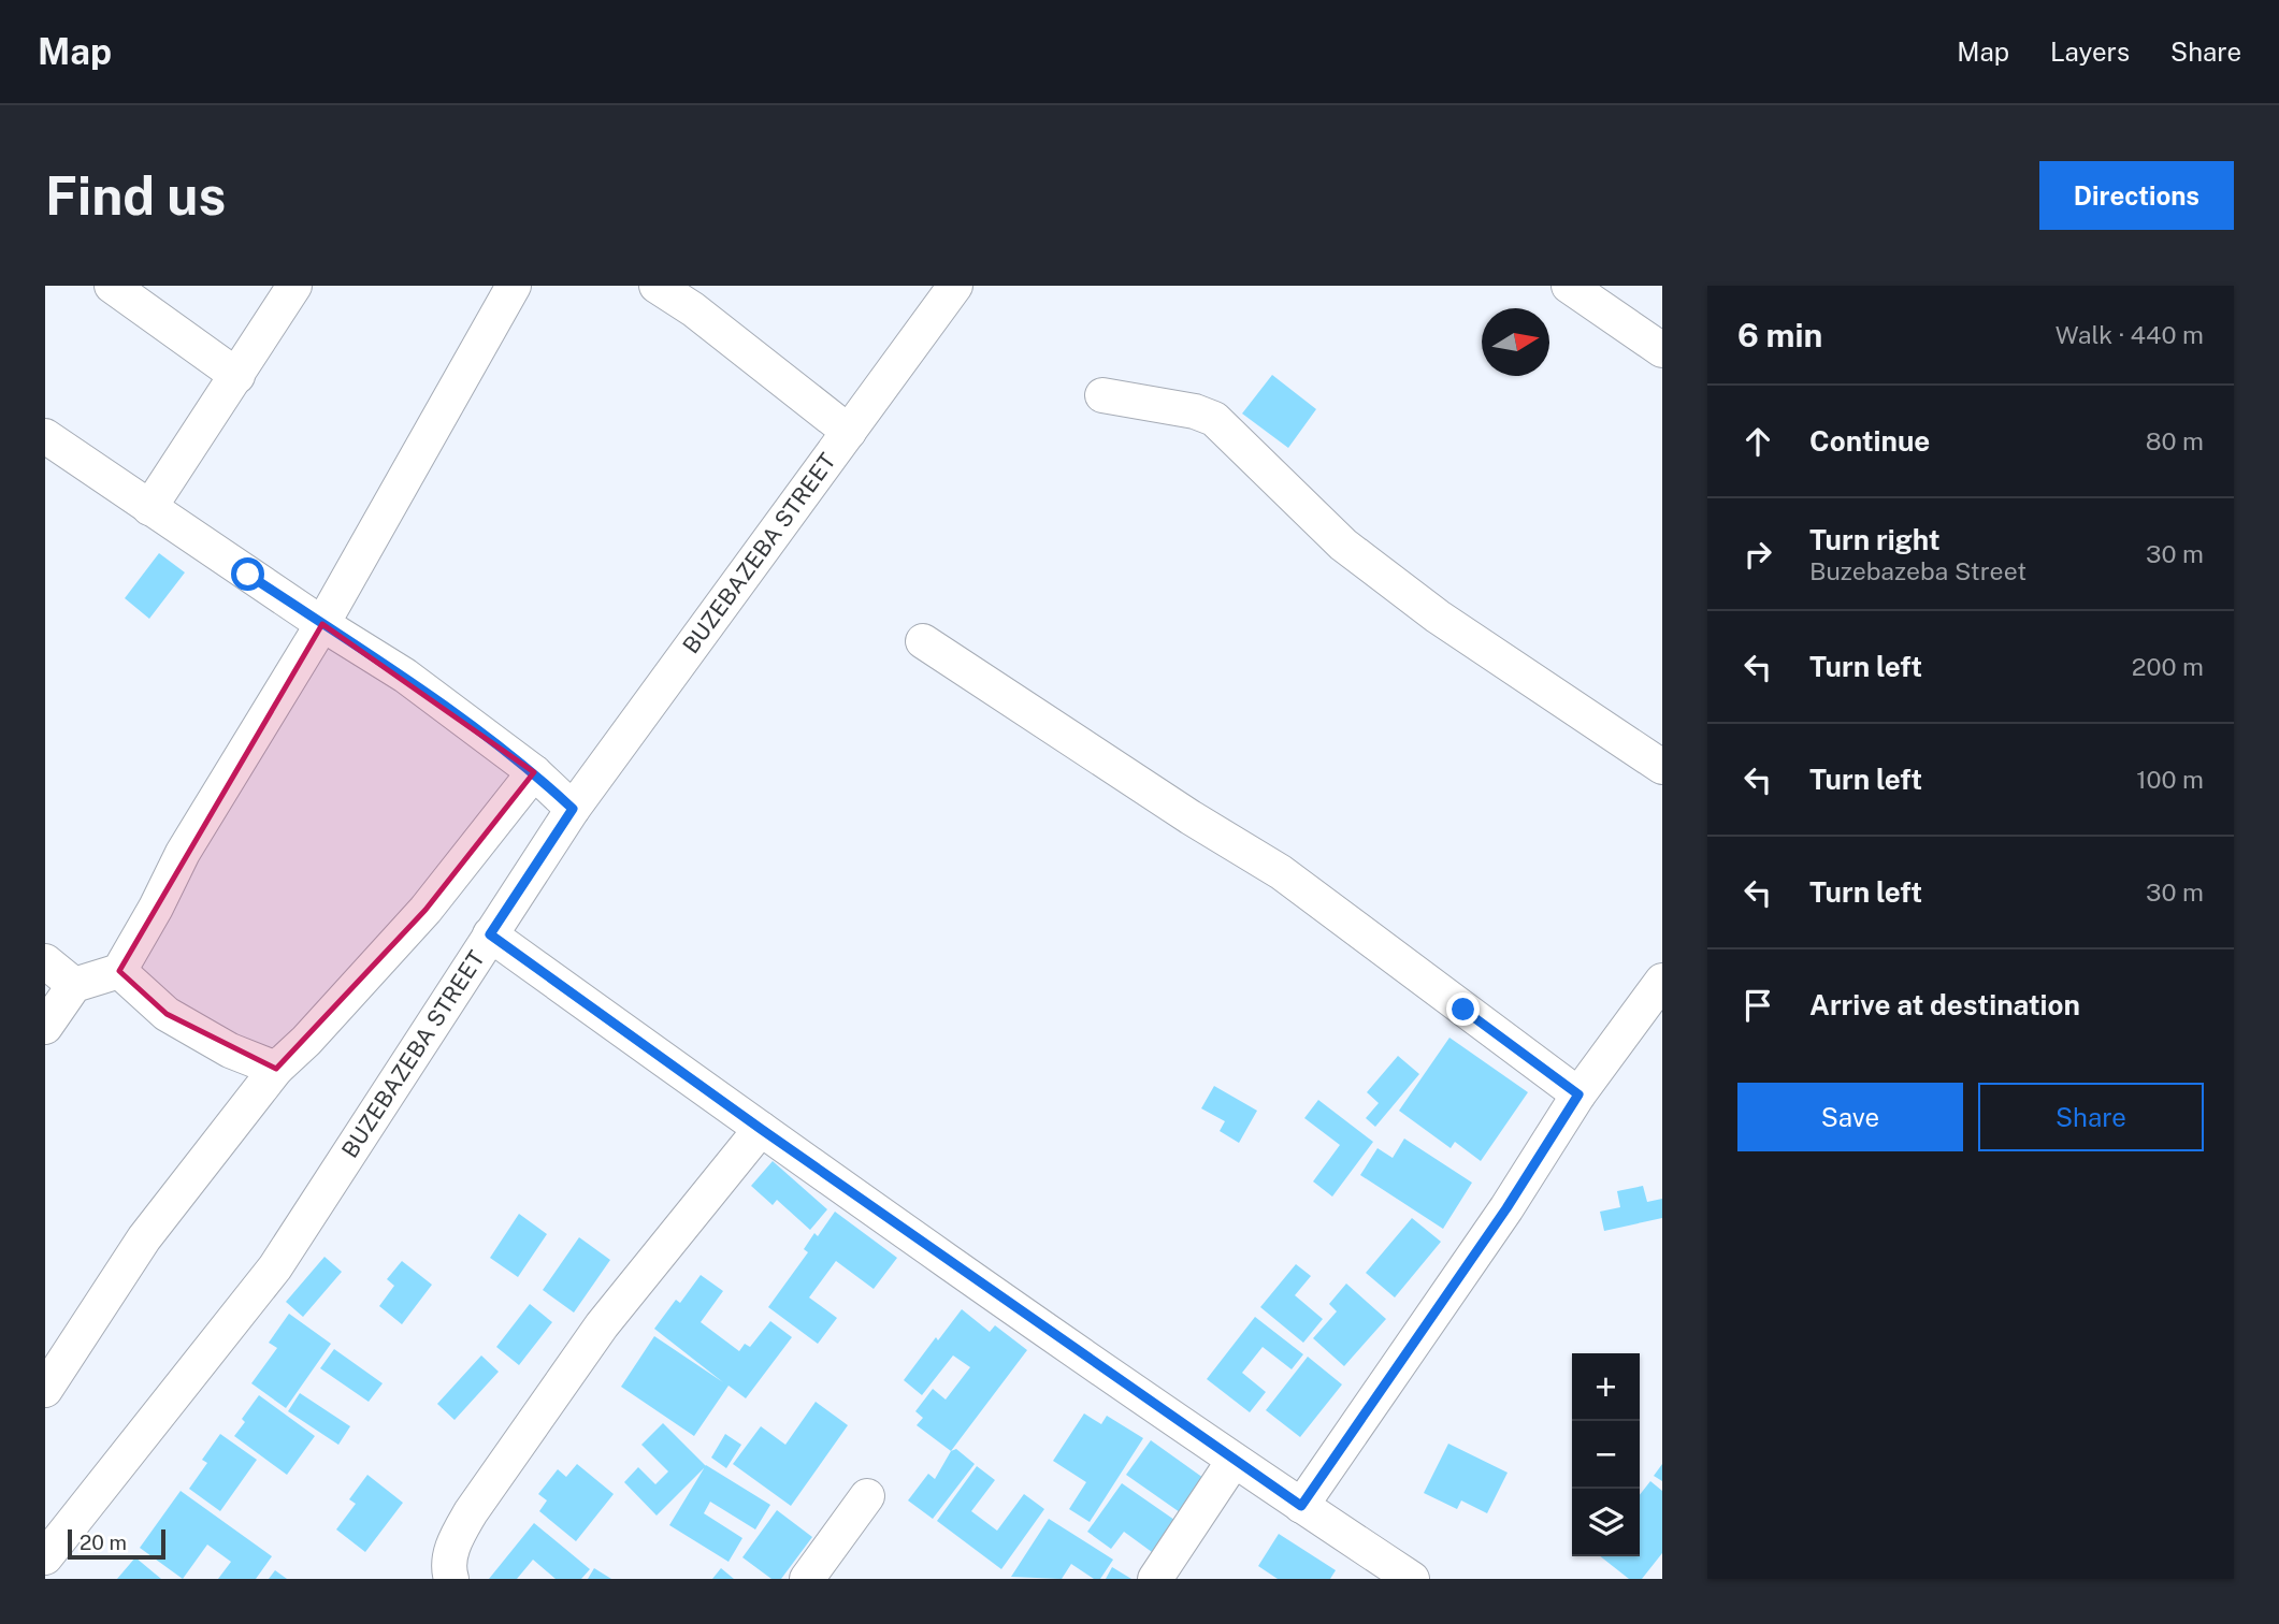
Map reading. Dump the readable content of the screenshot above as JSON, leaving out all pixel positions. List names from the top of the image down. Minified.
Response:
{"streets":{"street":["BUZEBAZEBA STREET"]},"scale_bar":"20 m","north":"right","page":{"header":"Map","nav":["Map","Layers","Share"],"buttons":["Directions",["Save","Share"]],"title":"Find us","heading":["6 min","Walk · 440 m"],"list":[["Continue","80 m"],["Turn right","Buzebazeba Street","30 m"],["Turn left","200 m"],["Turn left","100 m"],["Turn left","30 m"],"Arrive at destination"],"map_buttons":["+","−"],"scale":"20 m"}}
